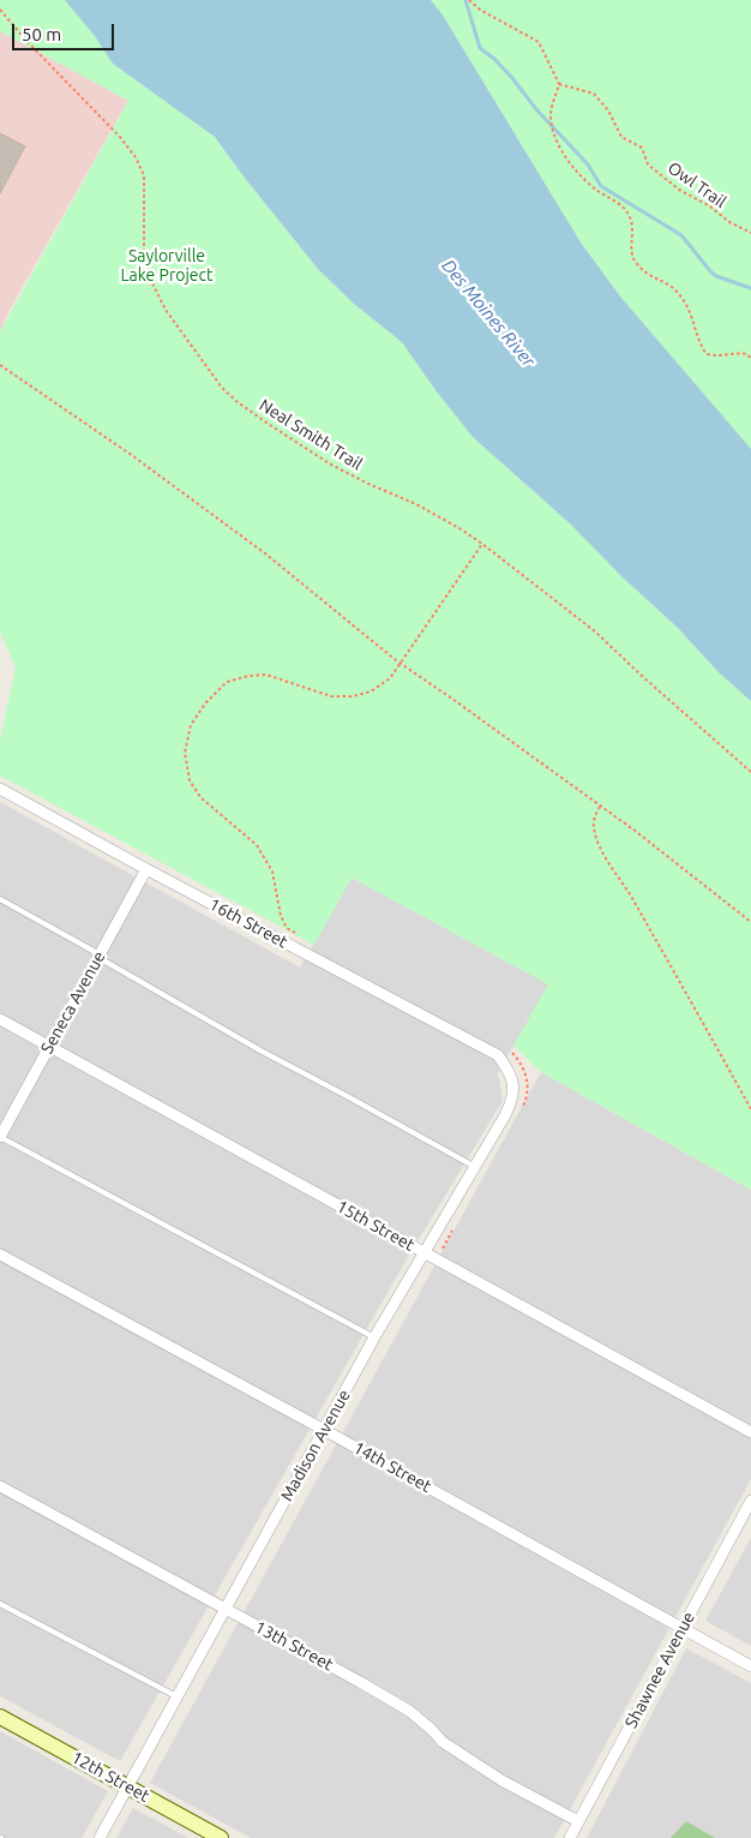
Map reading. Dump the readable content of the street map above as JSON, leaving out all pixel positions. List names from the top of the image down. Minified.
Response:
{"streets":{"main road":["12th Street"],"street":["16th Street","Seneca Avenue","15th Street","Madison Avenue","14th Street","13th Street","Shawnee Avenue"],"path":["Owl Trail","Neal Smith Trail"]},"crossings":[["16th Street","Seneca Avenue"],["16th Street","Madison Avenue"],["Seneca Avenue","15th Street"],["15th Street","Madison Avenue"],["Madison Avenue","14th Street"],["Madison Avenue","13th Street"],["Madison Avenue","12th Street"],["14th Street","Shawnee Avenue"],["13th Street","Shawnee Avenue"]],"water":["Des Moines River"],"parks":["Saylorville Lake Project"],"scale_bar":"50 m"}
